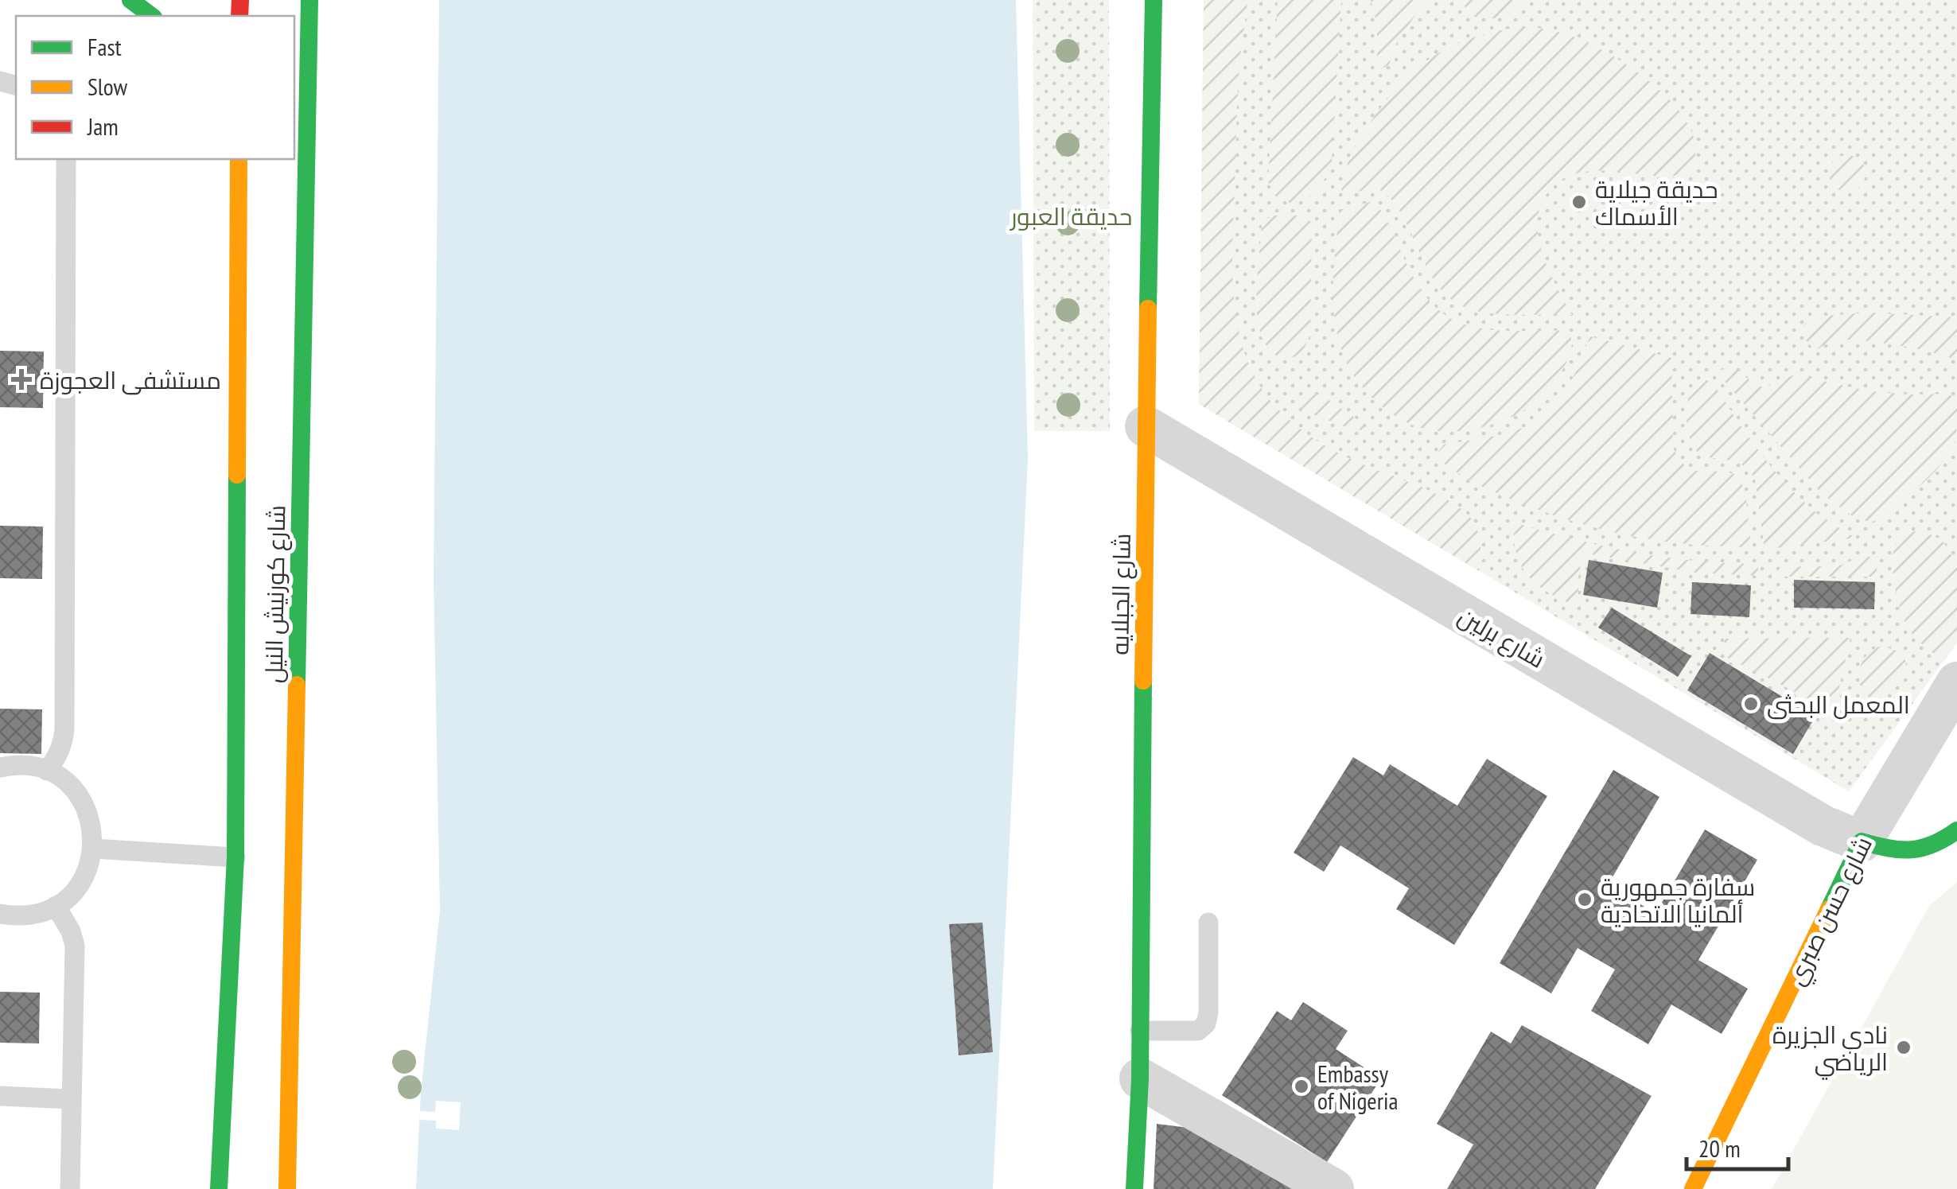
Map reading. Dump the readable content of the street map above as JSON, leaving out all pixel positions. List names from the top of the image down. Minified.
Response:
{"streets":{"main road":["شارع كورنيش النيل","شارع الجبلايه","شارع حسن صبري"],"street":["شارع برلين"]},"crossings":[["شارع الجبلايه","شارع برلين"],["شارع برلين","شارع حسن صبري"]],"parks":["حديقة العبور"],"places":{"other":["حديقة جيلاية الأسماك","المعمل البحثى","سفارة جمهورية ألمانيا الاتحادية","نادي الجزيرة الرياضي","Embassy of Nigeria"],"health":["مستشفى العجوزة"]},"legend":["Fast","Slow","Jam"],"scale_bar":"20 m"}
